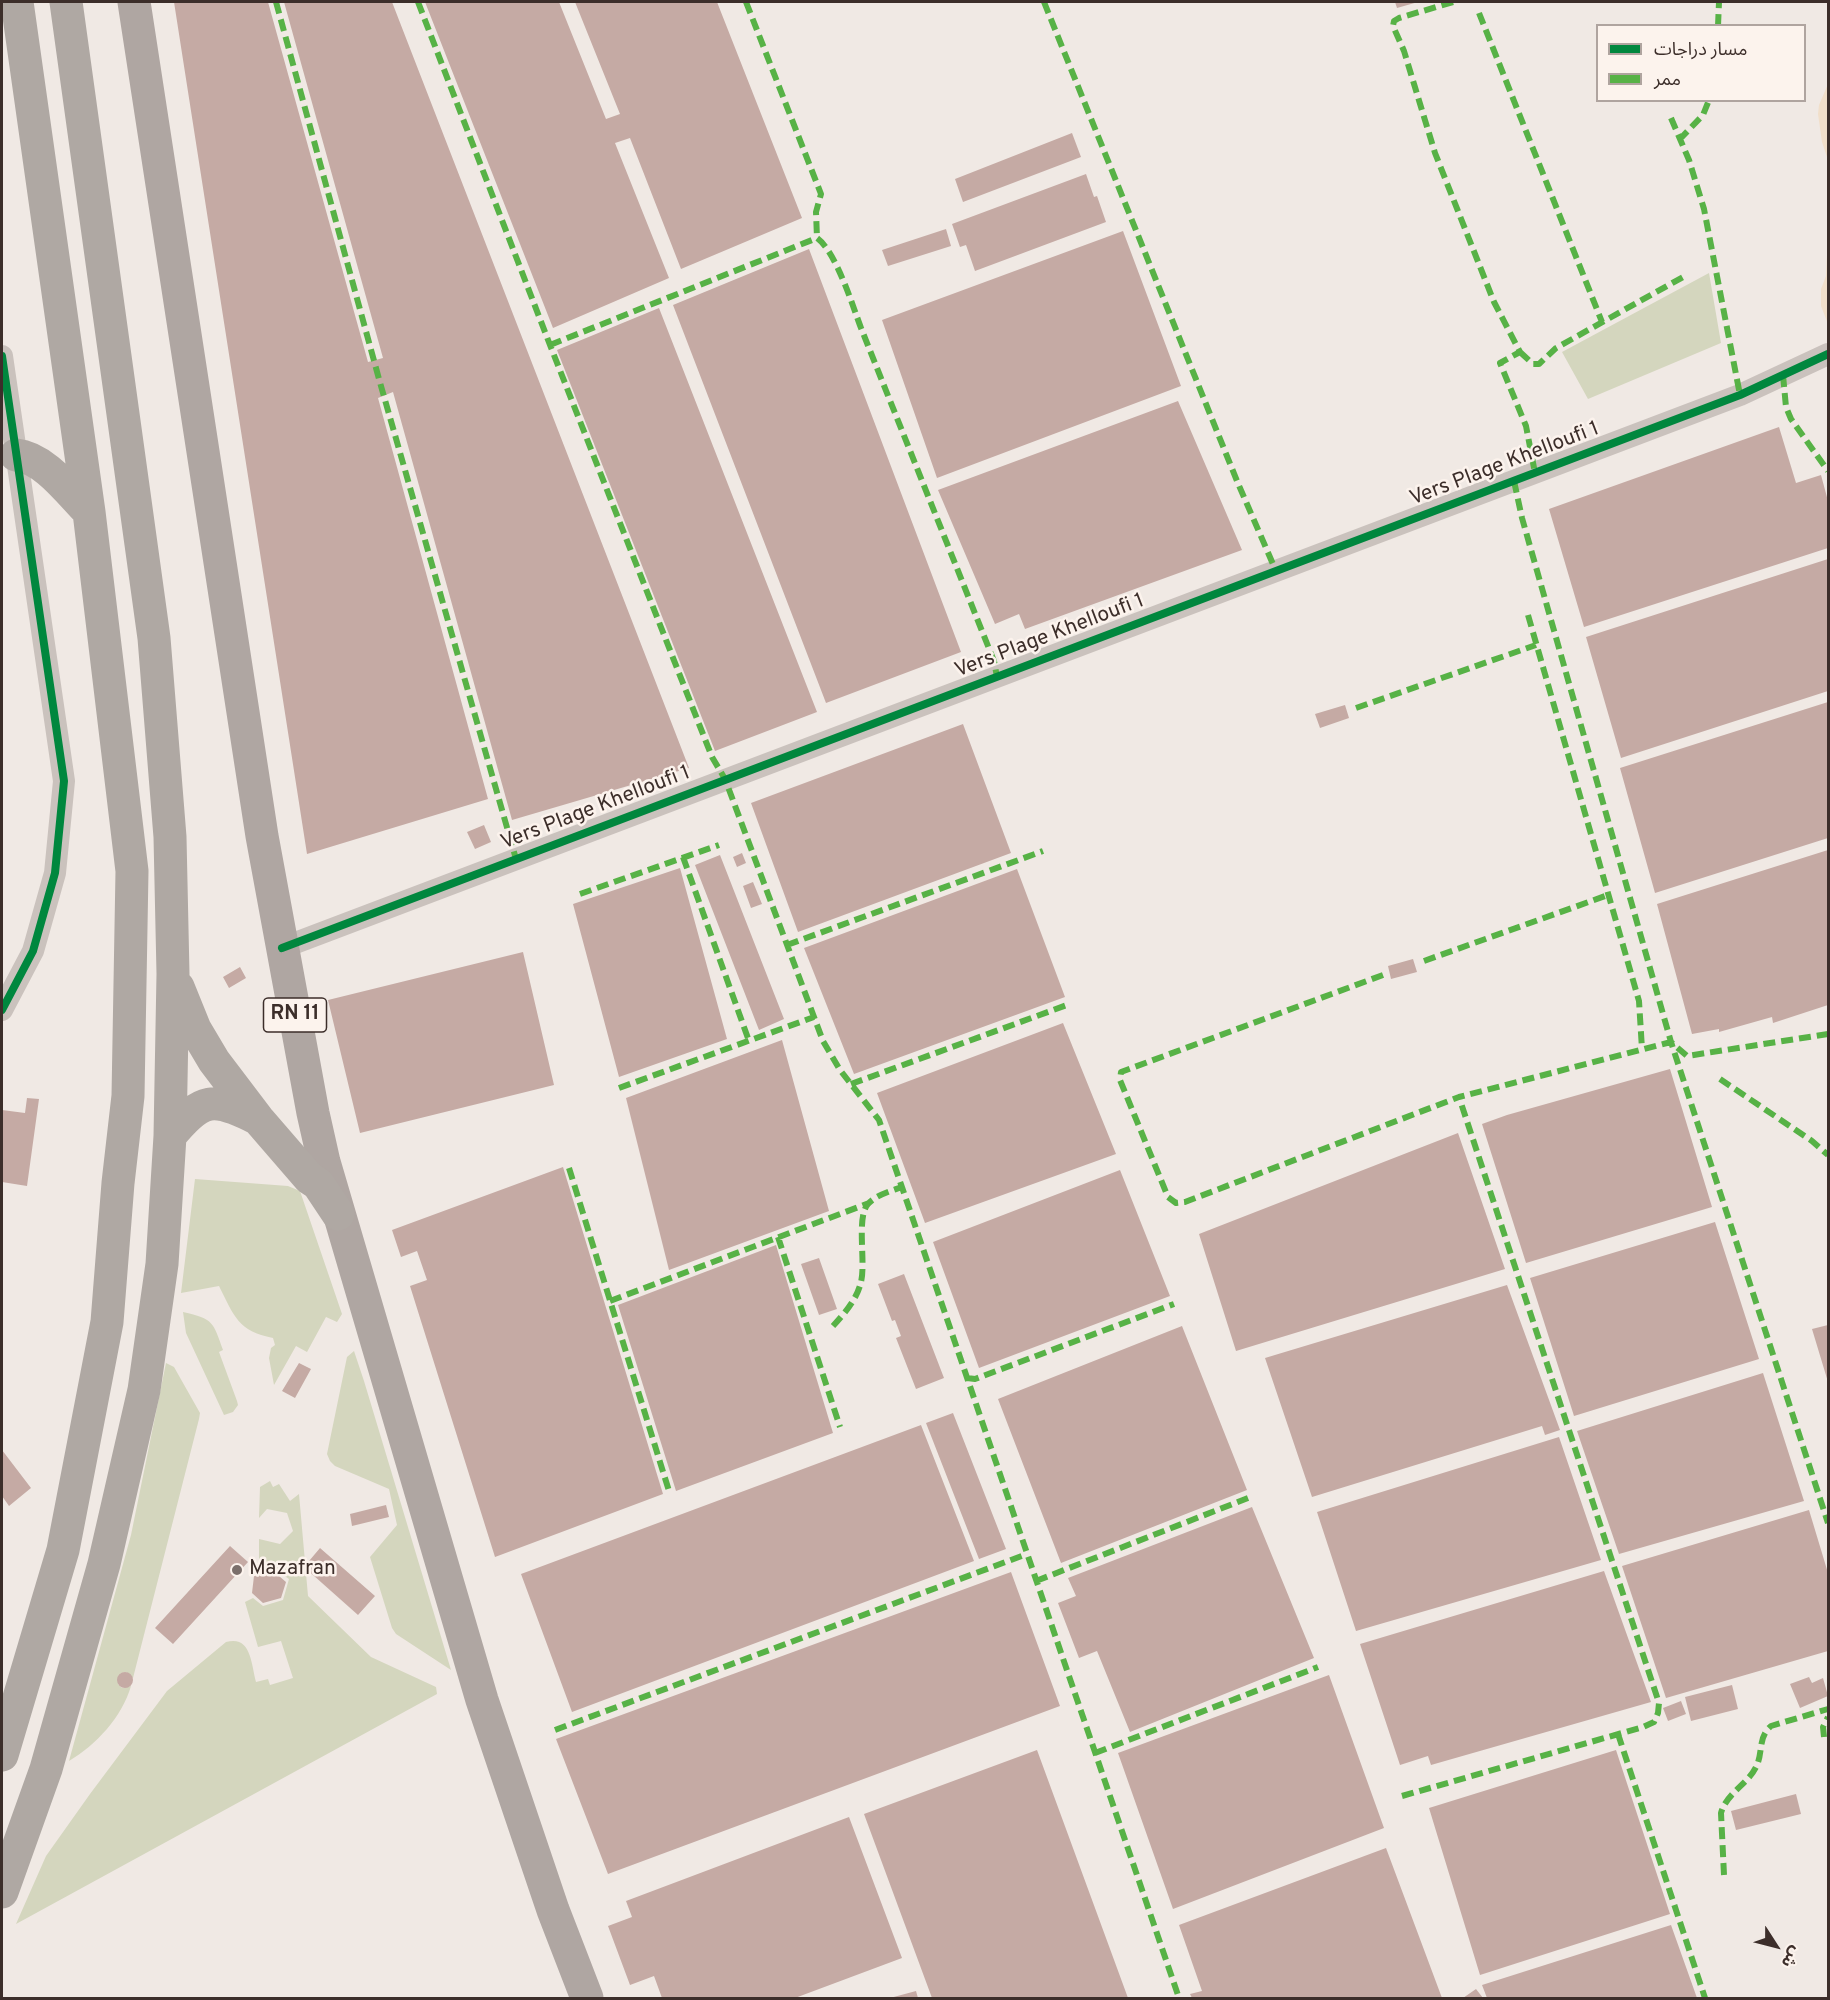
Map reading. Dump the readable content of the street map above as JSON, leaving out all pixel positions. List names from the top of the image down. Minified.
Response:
{"streets":{"main road":["RN 11"],"street":["Vers Plage Khelloufi 1"]},"crossings":[["Vers Plage Khelloufi 1","RN 11"]],"places":["Mazafran"],"legend":["مسار دراجات","ممر"],"north":"bottom right"}
